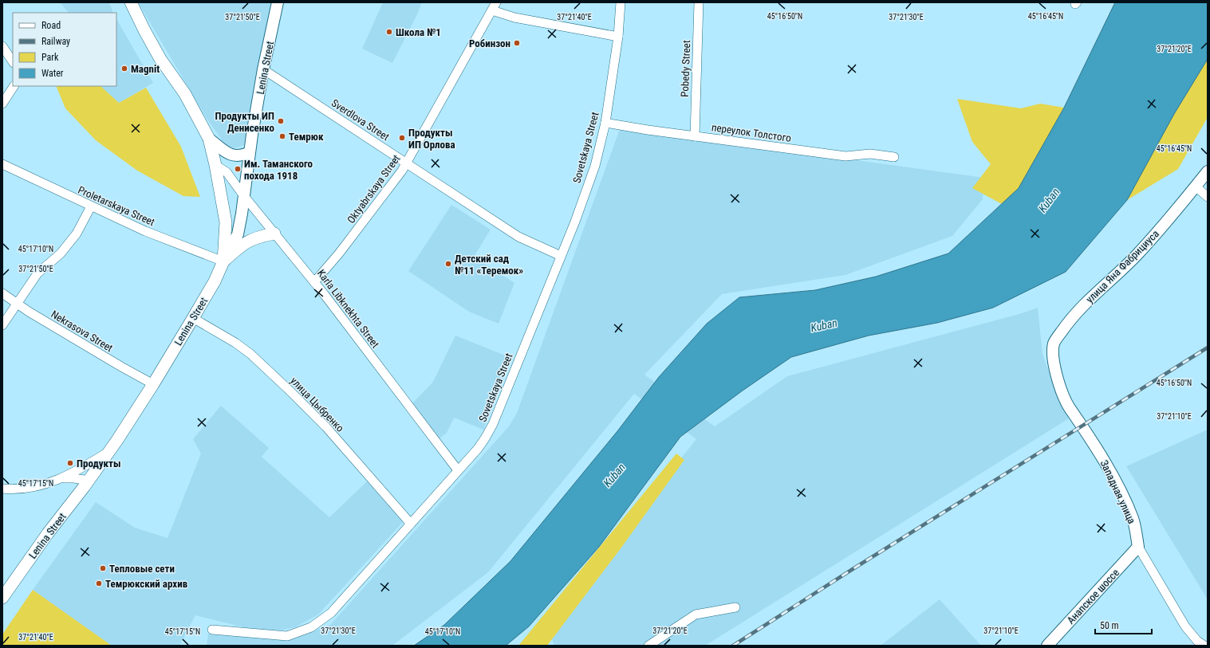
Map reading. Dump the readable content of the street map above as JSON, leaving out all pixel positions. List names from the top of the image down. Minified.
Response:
{"streets":{"main road":["Lenina Street"],"street":["Pobedy Street","Sverdlova Street","переулок Толстого","Sovetskaya Street","Oktyabrskaya Street","Proletarskaya Street","улица Яна Фабрициуса","Karla Libknekhta Street","Nekrasova Street","улица Цыбренко","Западная улица","Анапское шоссе"]},"crossings":[["Lenina Street","Sverdlova Street"],["Lenina Street","Proletarskaya Street"],["Lenina Street","Karla Libknekhta Street"],["Lenina Street","Nekrasova Street"],["Lenina Street","улица Цыбренко"],["Pobedy Street","переулок Толстого"],["Sverdlova Street","Sovetskaya Street"],["Sverdlova Street","Oktyabrskaya Street"],["переулок Толстого","Sovetskaya Street"],["Sovetskaya Street","Karla Libknekhta Street"],["Sovetskaya Street","улица Цыбренко"],["Oktyabrskaya Street","Karla Libknekhta Street"],["улица Яна Фабрициуса","Западная улица"],["Западная улица","Анапское шоссе"]],"water":["Kuban"],"places":["Школа №1","Робинзон","Magnit","Продукты ИП Денисенко","Темрюк","Продукты ИП Орлова","Им. Таманского похода 1918","Детский сад №11 «Теремок»","Продукты","Тепловые сети","Темрюкский архив"],"legend":["Road","Railway","Park","Water"],"scale_bar":"50 m","coordinates":["45°16'50\"N","45°16'45\"N","37°21'50\"E","37°21'40\"E","37°21'30\"E","37°21'20\"E","45°17'10\"N","37°21'10\"E","45°17'15\"N"]}
